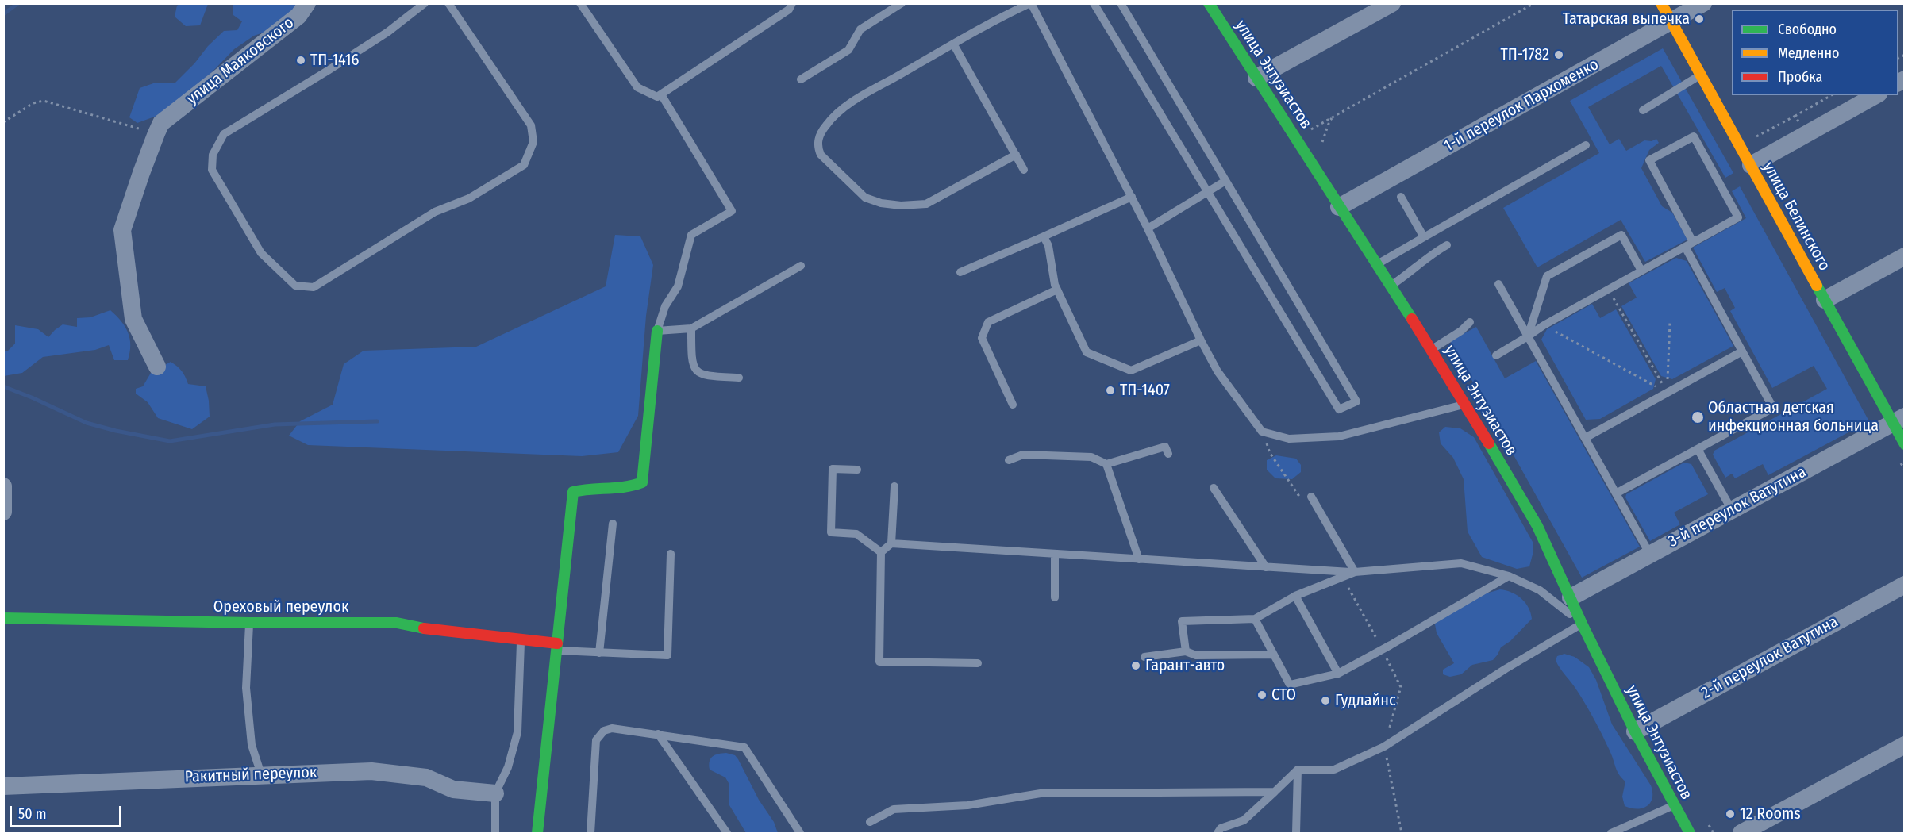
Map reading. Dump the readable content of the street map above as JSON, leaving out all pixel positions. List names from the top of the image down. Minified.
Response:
{"streets":{"street":["улица Маяковского","улица Энтузиастов","1-й переулок Пархоменко","улица Белинского","3-й переулок Ватутина","Ореховый переулок","2-й переулок Ватутина","Ракитный переулок"]},"crossings":[["улица Энтузиастов","1-й переулок Пархоменко"],["улица Энтузиастов","3-й переулок Ватутина"],["улица Энтузиастов","2-й переулок Ватутина"],["1-й переулок Пархоменко","улица Белинского"],["улица Белинского","3-й переулок Ватутина"]],"places":["Татарская выпечка","ТП-1782","ТП-1416","ТП-1407","Областная детская инфекционная больница","Гарант-авто","СТО","Гудлайнс","12 Rooms"],"legend":["Свободно","Медленно","Пробка"],"scale_bar":"50 m"}
